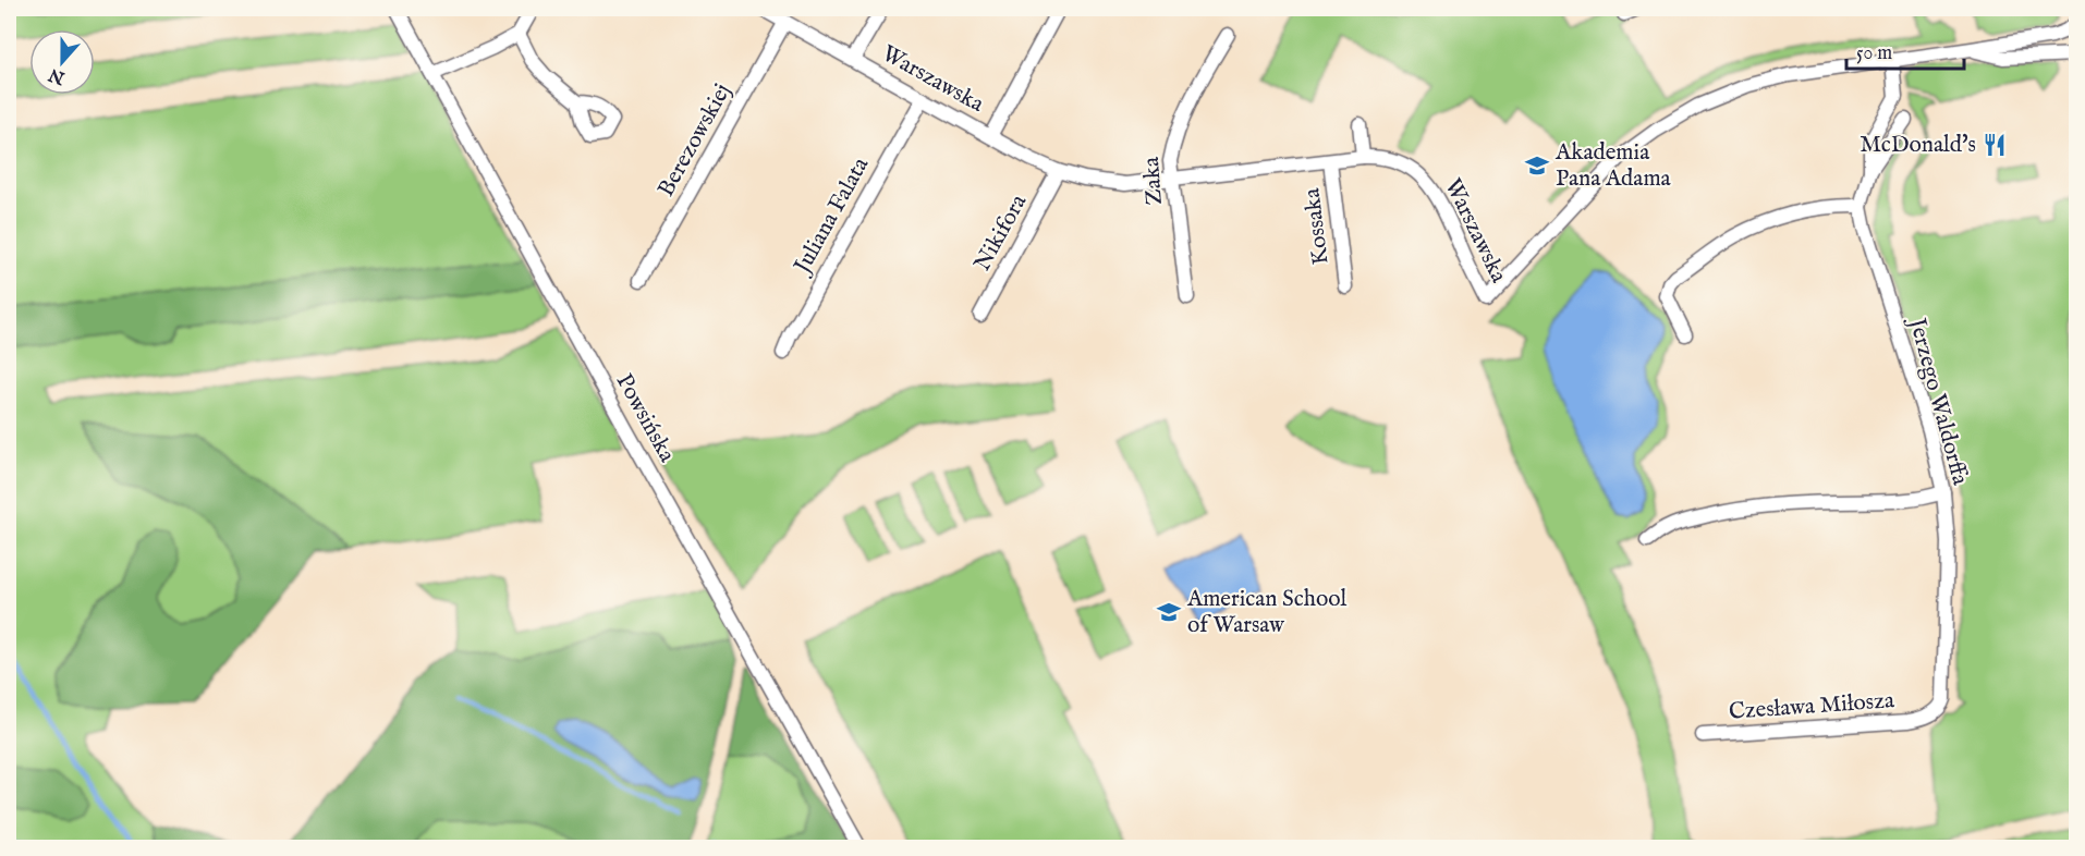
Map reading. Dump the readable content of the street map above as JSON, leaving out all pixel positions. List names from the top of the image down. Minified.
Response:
{"streets":{"street":["Warszawska","Berezowskiej","Zaka","Juliana Falata","Kossaka","Nikifora","Jerzego Waldorffa","Powsińska","Czesława Miłosza"]},"crossings":[["Warszawska","Berezowskiej"],["Warszawska","Zaka"],["Warszawska","Juliana Falata"],["Warszawska","Kossaka"],["Warszawska","Nikifora"],["Warszawska","Jerzego Waldorffa"],["Jerzego Waldorffa","Czesława Miłosza"]],"places":{"restaurant":["McDonald's"],"school or university":["Akademia Pana Adama","American School of Warsaw"]},"scale_bar":"50 m","north":"bottom"}
